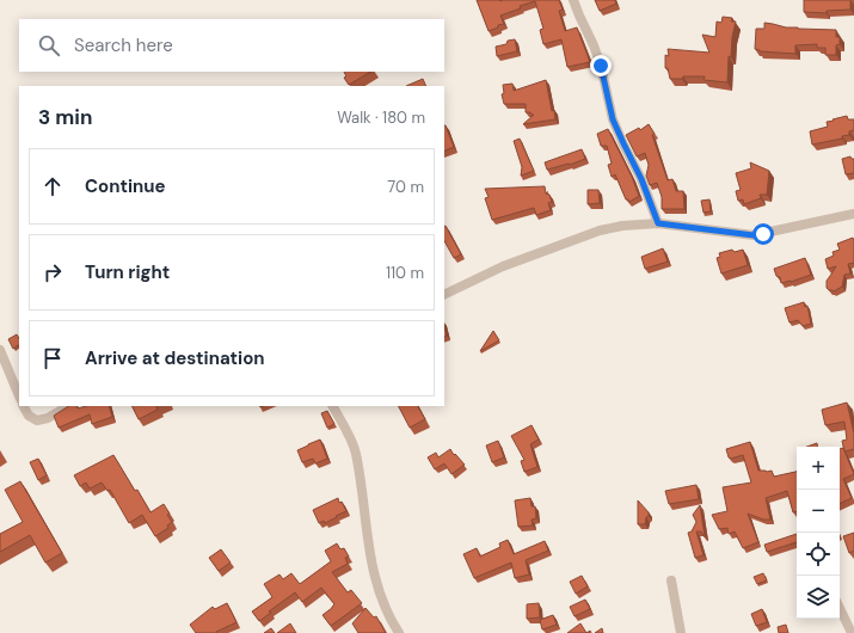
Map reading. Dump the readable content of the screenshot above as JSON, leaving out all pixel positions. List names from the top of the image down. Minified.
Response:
{"page":{"search":"Search here","heading":["3 min","Walk · 180 m"],"list":[["Continue","70 m"],["Turn right","110 m"],"Arrive at destination"],"map_buttons":["+","−"]}}
